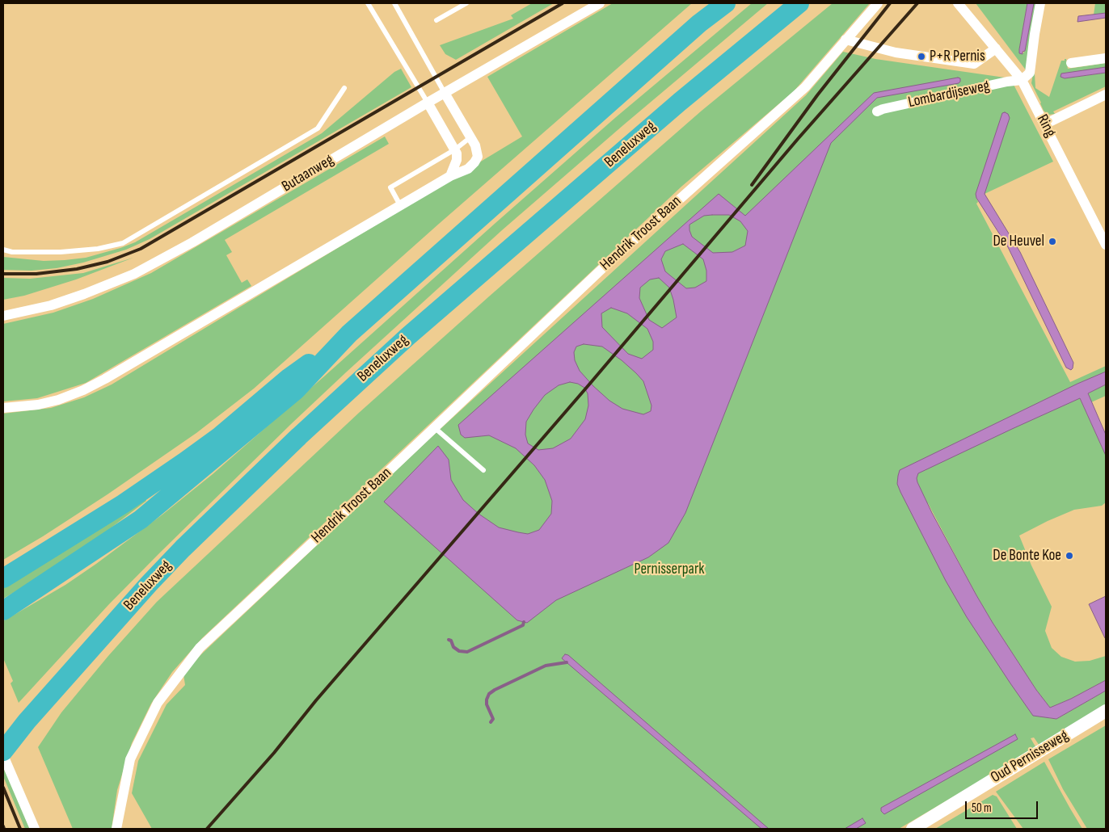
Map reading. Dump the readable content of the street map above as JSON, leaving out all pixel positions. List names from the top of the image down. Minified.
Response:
{"streets":{"highway":["Beneluxweg"],"street":["Lombardijseweg","Ring","Butaanweg","Hendrik Troost Baan","Oud Pernisseweg"]},"crossings":[["Lombardijseweg","Ring"]],"parks":["Pernisserpark"],"places":["P+R Pernis","De Heuvel","De Bonte Koe"],"scale_bar":"50 m"}
